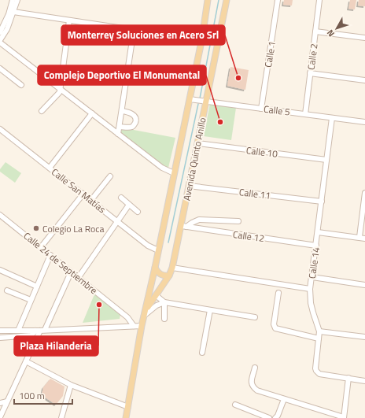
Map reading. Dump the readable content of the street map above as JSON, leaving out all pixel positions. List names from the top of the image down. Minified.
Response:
{"streets":{"main road":["Avenida Quinto Anillo"],"street":["Calle 1","Calle 2","Calle 5","Calle 10","Calle San Matías","Calle 11","Calle 12","Calle 24 de Septiembre","Calle 14"]},"crossings":[["Calle 1","Calle 5"],["Calle 2","Calle 5"],["Calle 5","Avenida Quinto Anillo"],["Calle 5","Calle 14"],["Calle 10","Avenida Quinto Anillo"],["Calle 10","Calle 14"],["Avenida Quinto Anillo","Calle San Matías"],["Avenida Quinto Anillo","Calle 11"],["Avenida Quinto Anillo","Calle 12"],["Avenida Quinto Anillo","Calle 14"],["Calle 11","Calle 14"],["Calle 12","Calle 14"]],"places":["Monterrey Soluciones en Acero Srl","Complejo Deportivo El Monumental","Colegio La Roca","Plaza Hilanderia"],"scale_bar":"100 m","north":"bottom left"}
